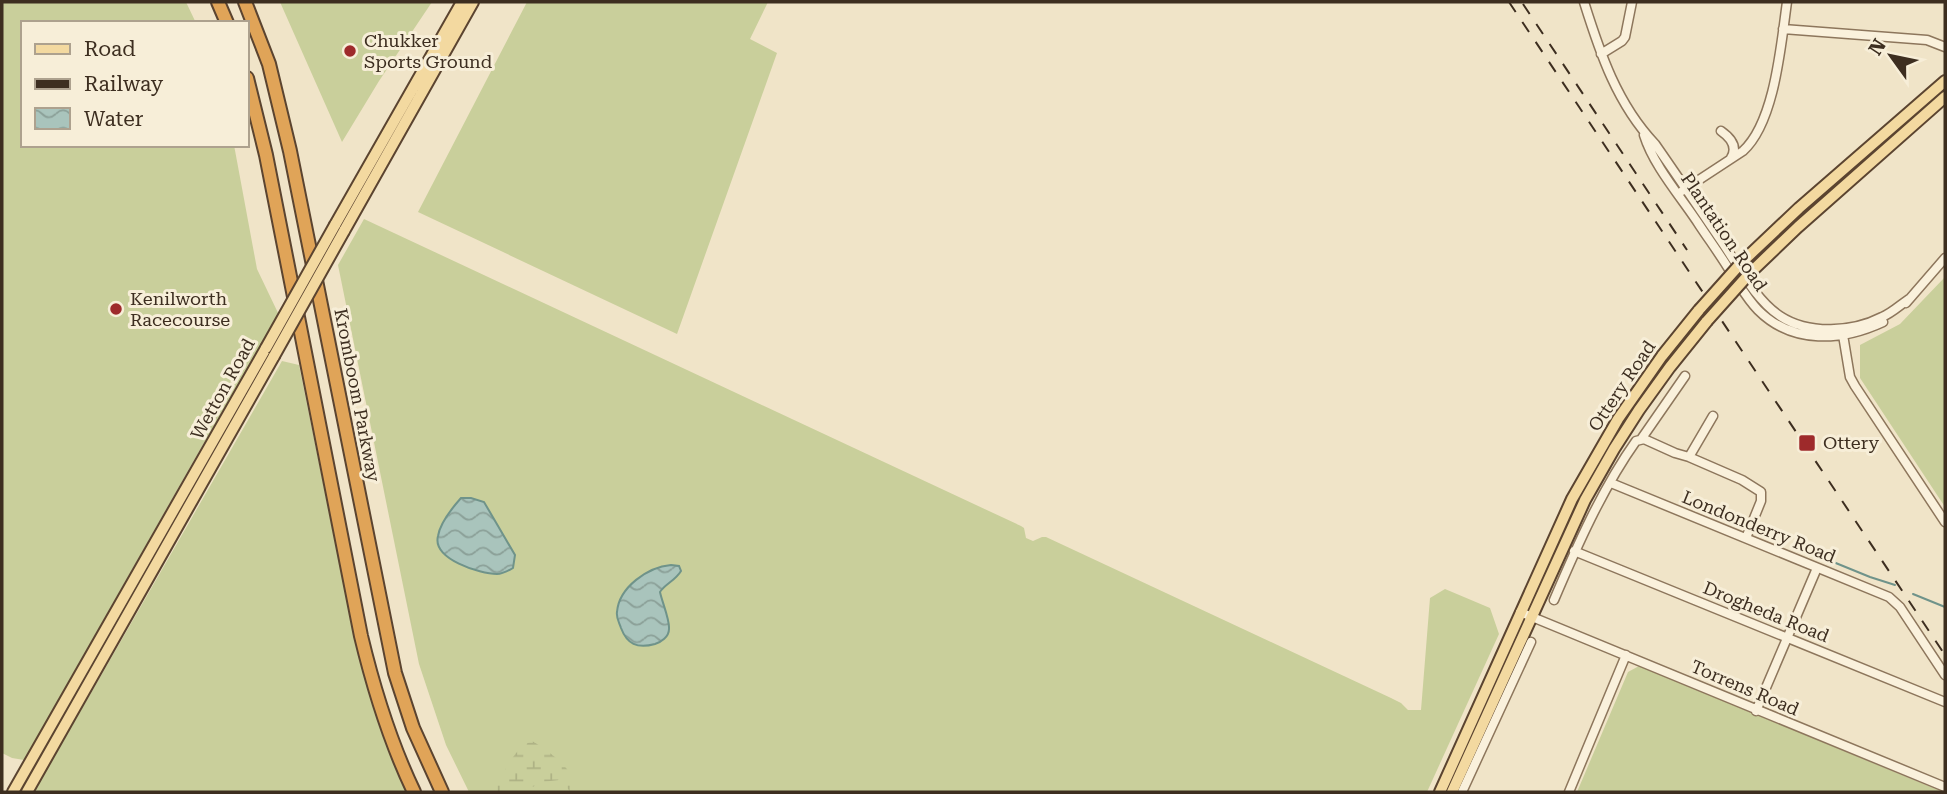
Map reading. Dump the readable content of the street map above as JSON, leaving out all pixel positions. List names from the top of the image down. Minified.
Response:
{"streets":{"highway":["Kromboom Parkway"],"main road":["Ottery Road","Wetton Road"],"street":["Plantation Road","Londonderry Road","Drogheda Road","Torrens Road"]},"crossings":[["Ottery Road","Torrens Road"]],"places":{"other":["Chukker Sports Ground","Kenilworth Racecourse"],"transit":["Ottery"]},"legend":["Road","Railway","Water"],"north":"top left"}
